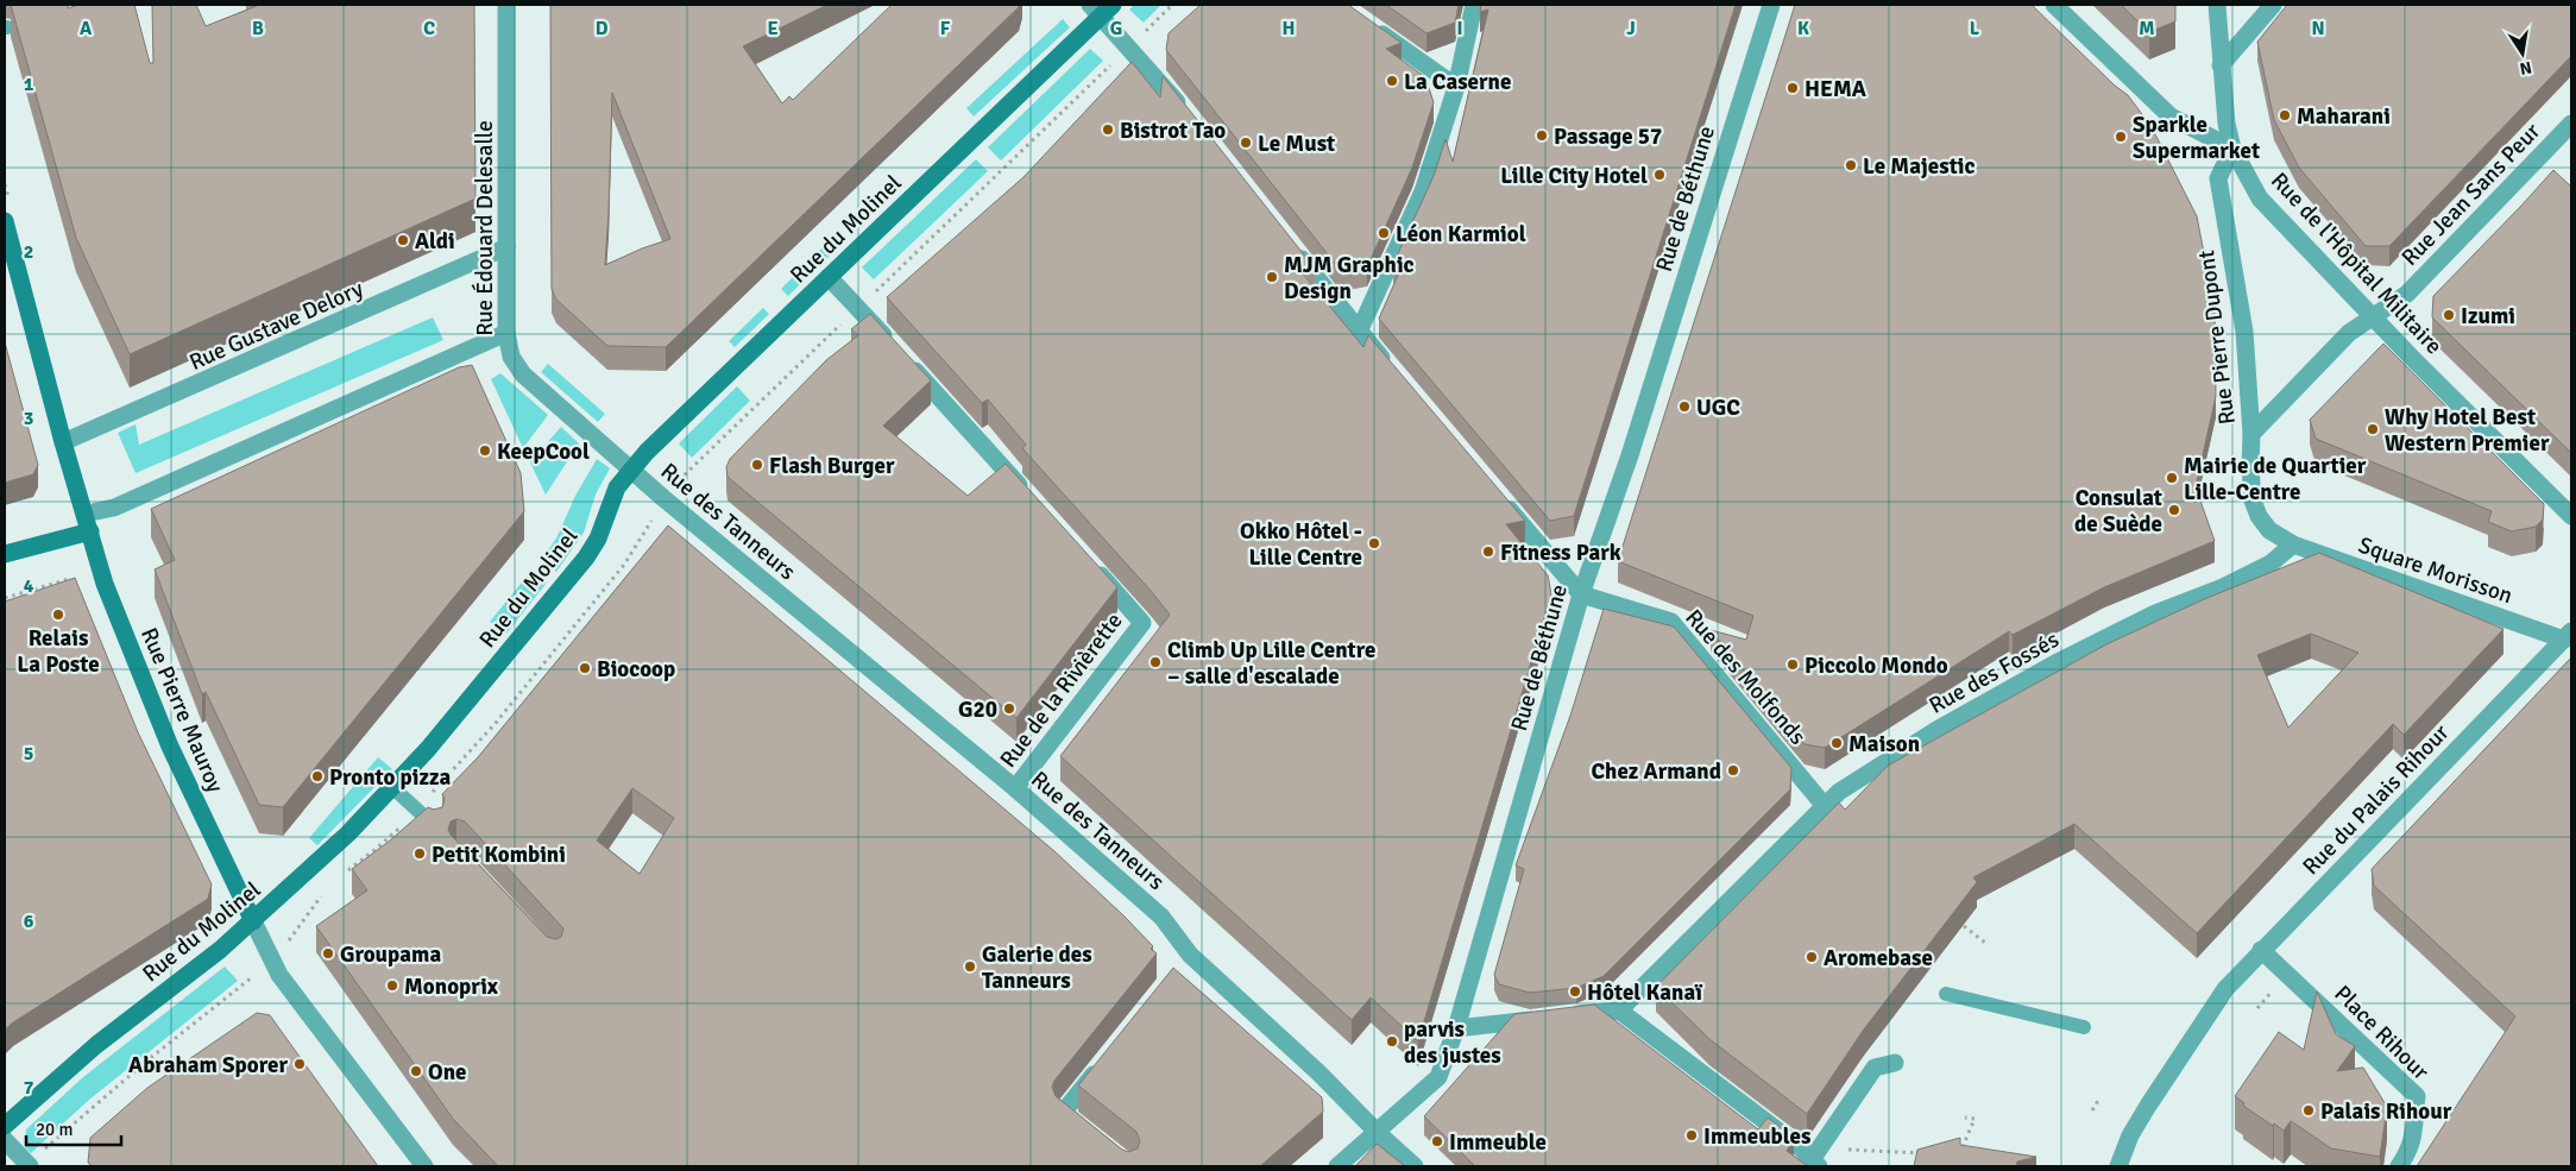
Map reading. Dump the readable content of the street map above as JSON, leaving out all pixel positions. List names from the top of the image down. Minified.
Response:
{"streets":{"street":["Rue Jean Sans Peur","Rue de Béthune","Rue Édouard Delesalle","Rue du Molinel","Rue de l'Hôpital Militaire","Rue Gustave Delory","Rue Pierre Dupont","Rue des Tanneurs","Square Morisson","Rue des Fossés","Rue des Molfonds","Rue de la Rivièrette","Rue Pierre Mauroy","Rue du Palais Rihour","Place Rihour"]},"crossings":[["Rue Jean Sans Peur","Rue de l'Hôpital Militaire"],["Rue de Béthune","Rue des Tanneurs"],["Rue de Béthune","Rue des Molfonds"],["Rue Édouard Delesalle","Rue du Molinel"],["Rue Édouard Delesalle","Rue Gustave Delory"],["Rue Édouard Delesalle","Rue des Tanneurs"],["Rue du Molinel","Rue des Tanneurs"],["Rue du Molinel","Rue Pierre Mauroy"],["Rue de l'Hôpital Militaire","Rue Pierre Dupont"],["Rue Gustave Delory","Rue Pierre Mauroy"],["Rue Pierre Dupont","Square Morisson"],["Rue Pierre Dupont","Rue des Fossés"],["Rue des Tanneurs","Rue de la Rivièrette"],["Square Morisson","Rue des Fossés"],["Square Morisson","Rue du Palais Rihour"],["Rue des Fossés","Rue des Molfonds"],["Rue du Palais Rihour","Place Rihour"]],"places":["La Caserne","HEMA","Maharani","Bistrot Tao","Passage 57","Sparkle Supermarket","Le Must","Le Majestic","Lille City Hotel","Léon Karmiol","Aldi","MJM Graphic Design","Izumi","UGC","Why Hotel Best Western Premier","KeepCool","Flash Burger","Mairie de Quartier Lille-Centre","Consulat de Suède","Okko Hôtel - Lille Centre","Fitness Park","Relais La Poste","Climb Up Lille Centre – salle d'escalade","Piccolo Mondo","Biocoop","G20","Maison","Chez Armand","Pronto pizza","Petit Kombini","Groupama","Aromebase","Galerie des Tanneurs","Monoprix","Hôtel Kanaï","parvis des justes","Abraham Sporer","One","Palais Rihour","Immeubles","Immeuble"],"scale_bar":"20 m","north":"bottom","grid":{"columns":["A","B","C","D","E","F","G","H","I","J","K","L","M","N"],"rows":["1","2","3","4","5","6","7"]}}
